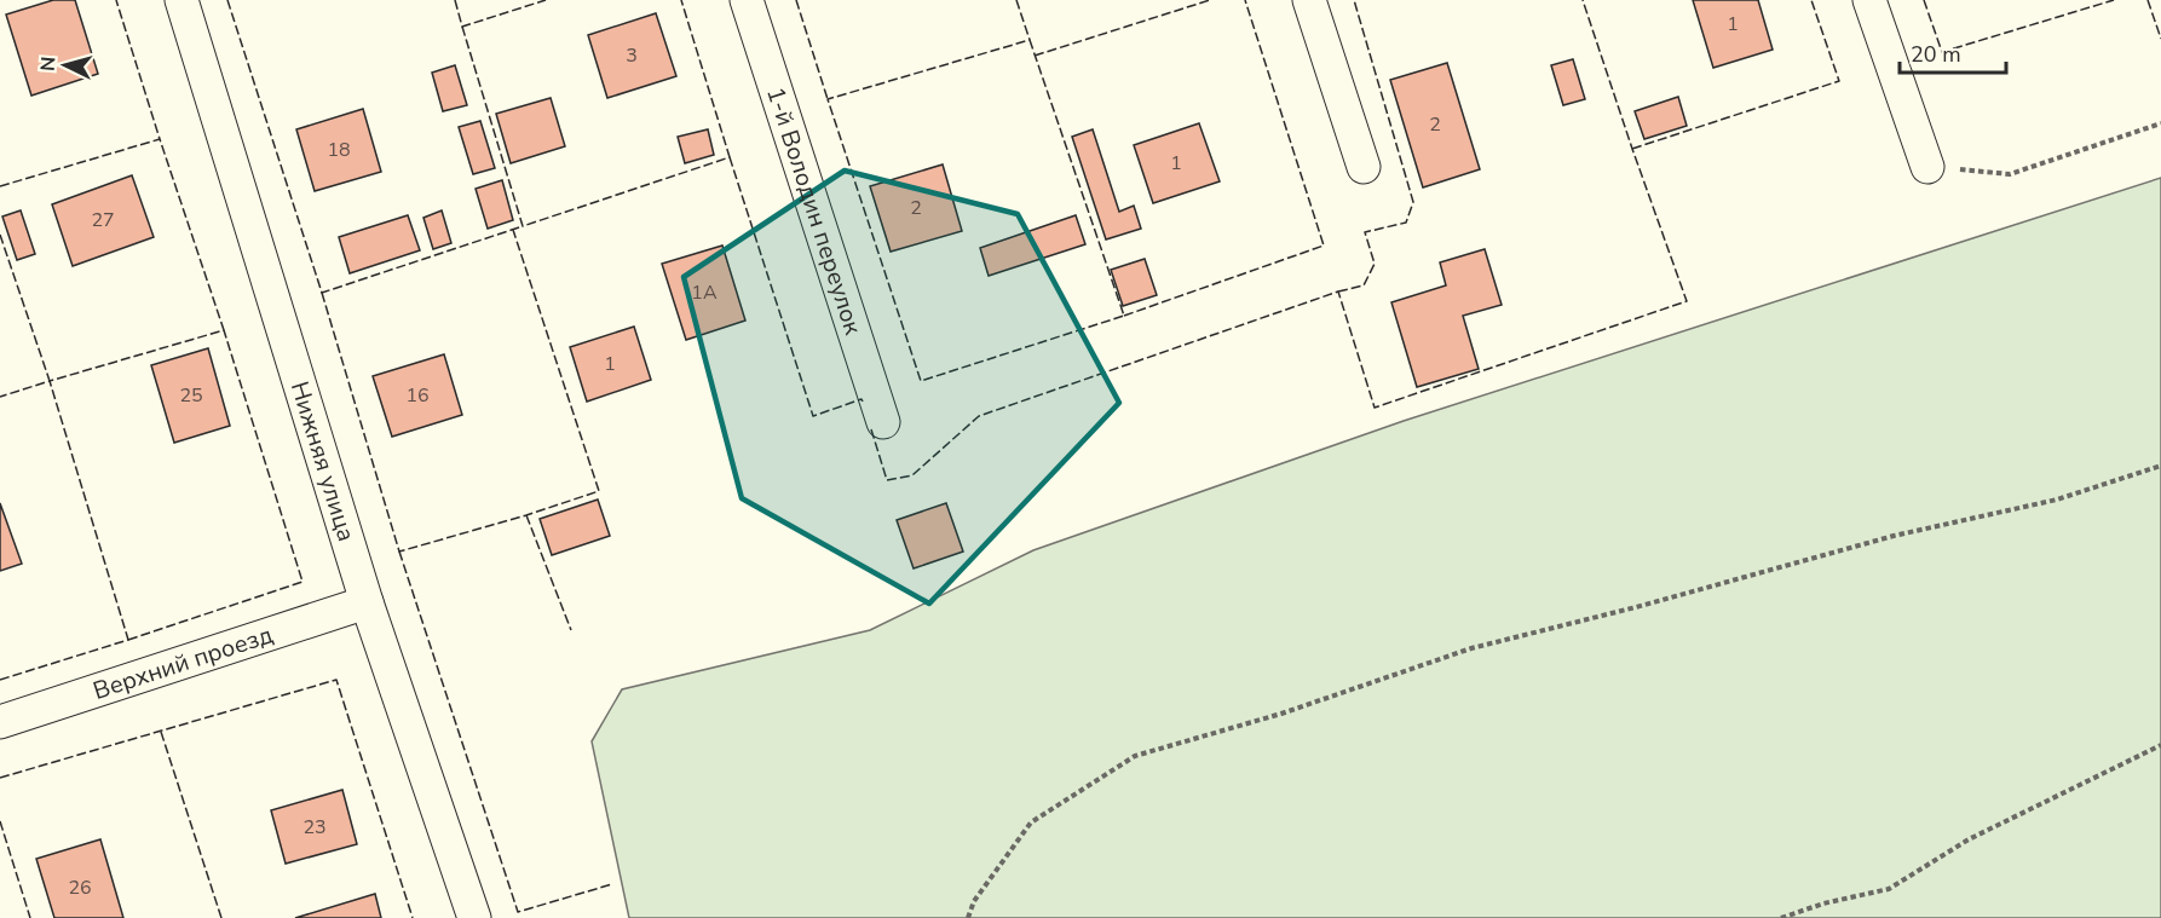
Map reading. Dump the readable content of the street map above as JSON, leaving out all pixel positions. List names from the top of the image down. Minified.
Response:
{"streets":{"street":["1-й Володин переулок","Нижняя улица","Верхний проезд"]},"crossings":[["Нижняя улица","Верхний проезд"]],"house_numbers":["1","3","2","18","1","2","27","1А","1","25","16","23","26"],"scale_bar":"20 m","north":"left"}
